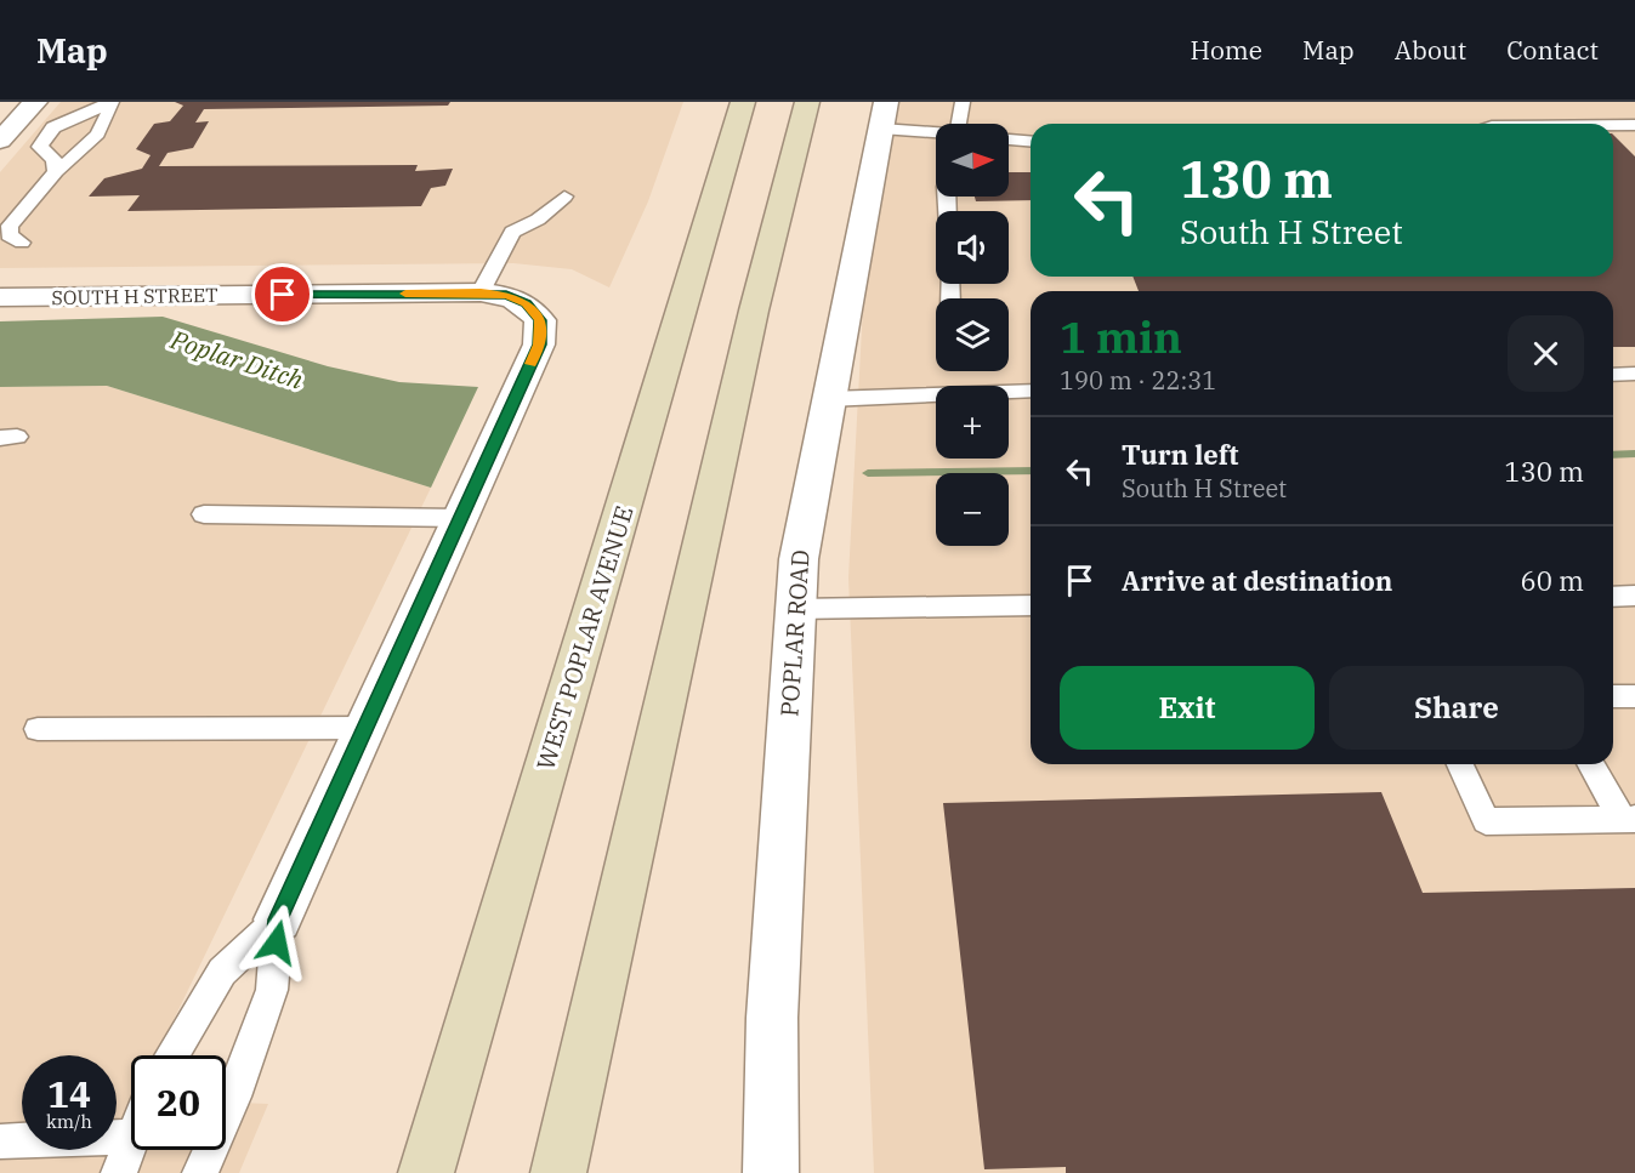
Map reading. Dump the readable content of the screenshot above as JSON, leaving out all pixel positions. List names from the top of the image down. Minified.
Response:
{"streets":{"main road":["WEST POPLAR AVENUE"],"street":["SOUTH H STREET","POPLAR ROAD"]},"water":["Poplar Ditch"],"north":"right","page":{"header":"Map","nav":["Home","Map","About","Contact"],"map_buttons":["+","−"],"turn":["130 m","South H Street"],"heading":["1 min","190 m · 22:31"],"list":[{"name":"Turn left","note":"South H Street","value":"130 m"},{"name":"Arrive at destination","value":"60 m"}],"buttons":["Exit","Share"],"speed":"14 km/h","limit":"20"}}
